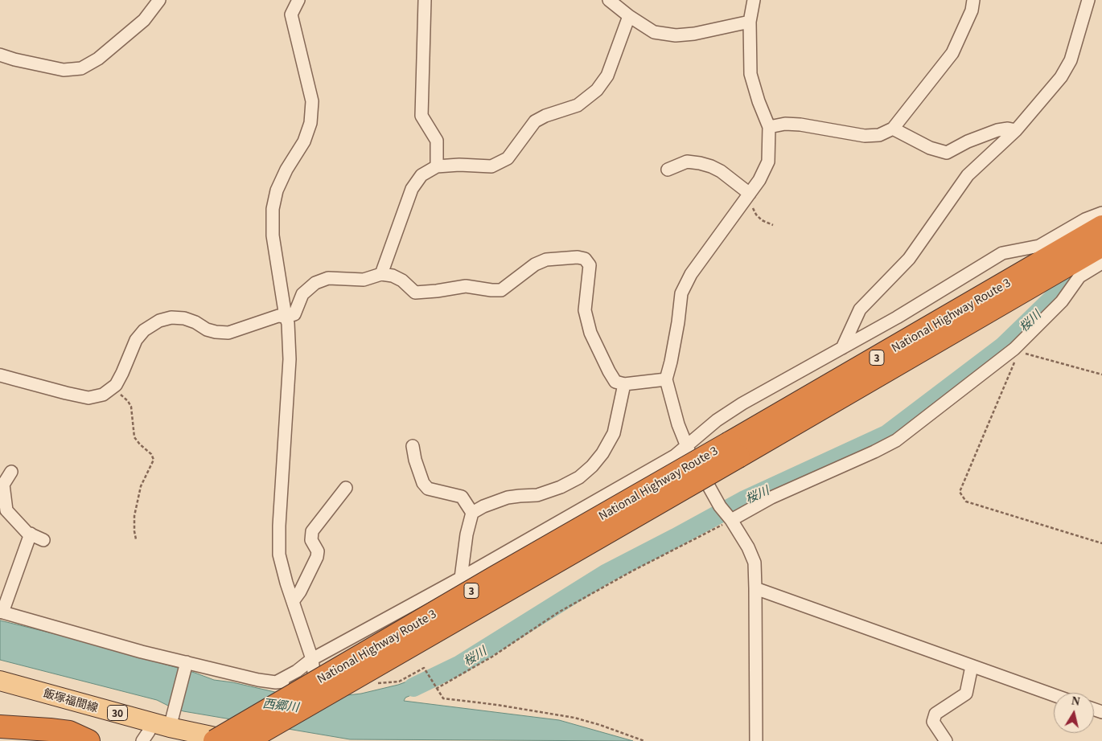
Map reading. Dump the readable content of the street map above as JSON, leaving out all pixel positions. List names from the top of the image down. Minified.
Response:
{"streets":{"highway":["National Highway Route 3","3"],"main road":["飯塚福間線","30"]},"water":["桜川","西郷川"],"north":"top"}
